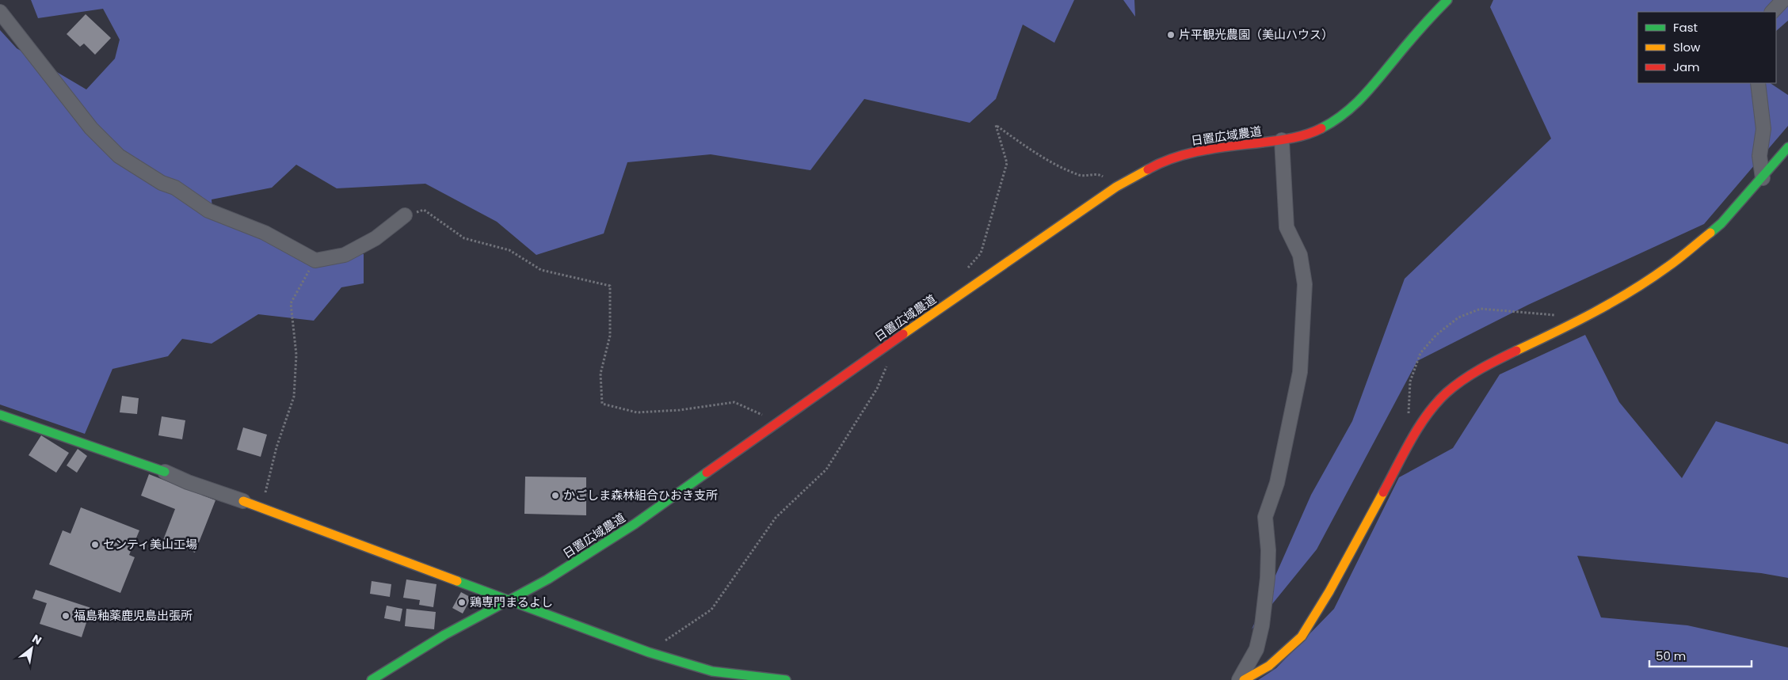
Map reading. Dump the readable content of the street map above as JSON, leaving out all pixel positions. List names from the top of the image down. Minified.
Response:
{"streets":{"street":["日置広域農道"]},"places":["片平観光農園（美山ハウス）","かごしま森林組合ひおき支所","センティ美山工場","鶏専門まるよし","福島釉薬鹿児島出張所"],"legend":["Fast","Slow","Jam"],"scale_bar":"50 m","north":"top right"}
